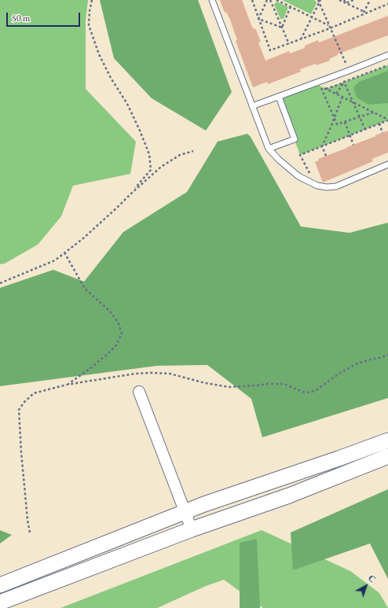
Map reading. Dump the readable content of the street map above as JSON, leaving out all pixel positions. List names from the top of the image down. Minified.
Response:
{"scale_bar":"50 m","north":"top right"}
